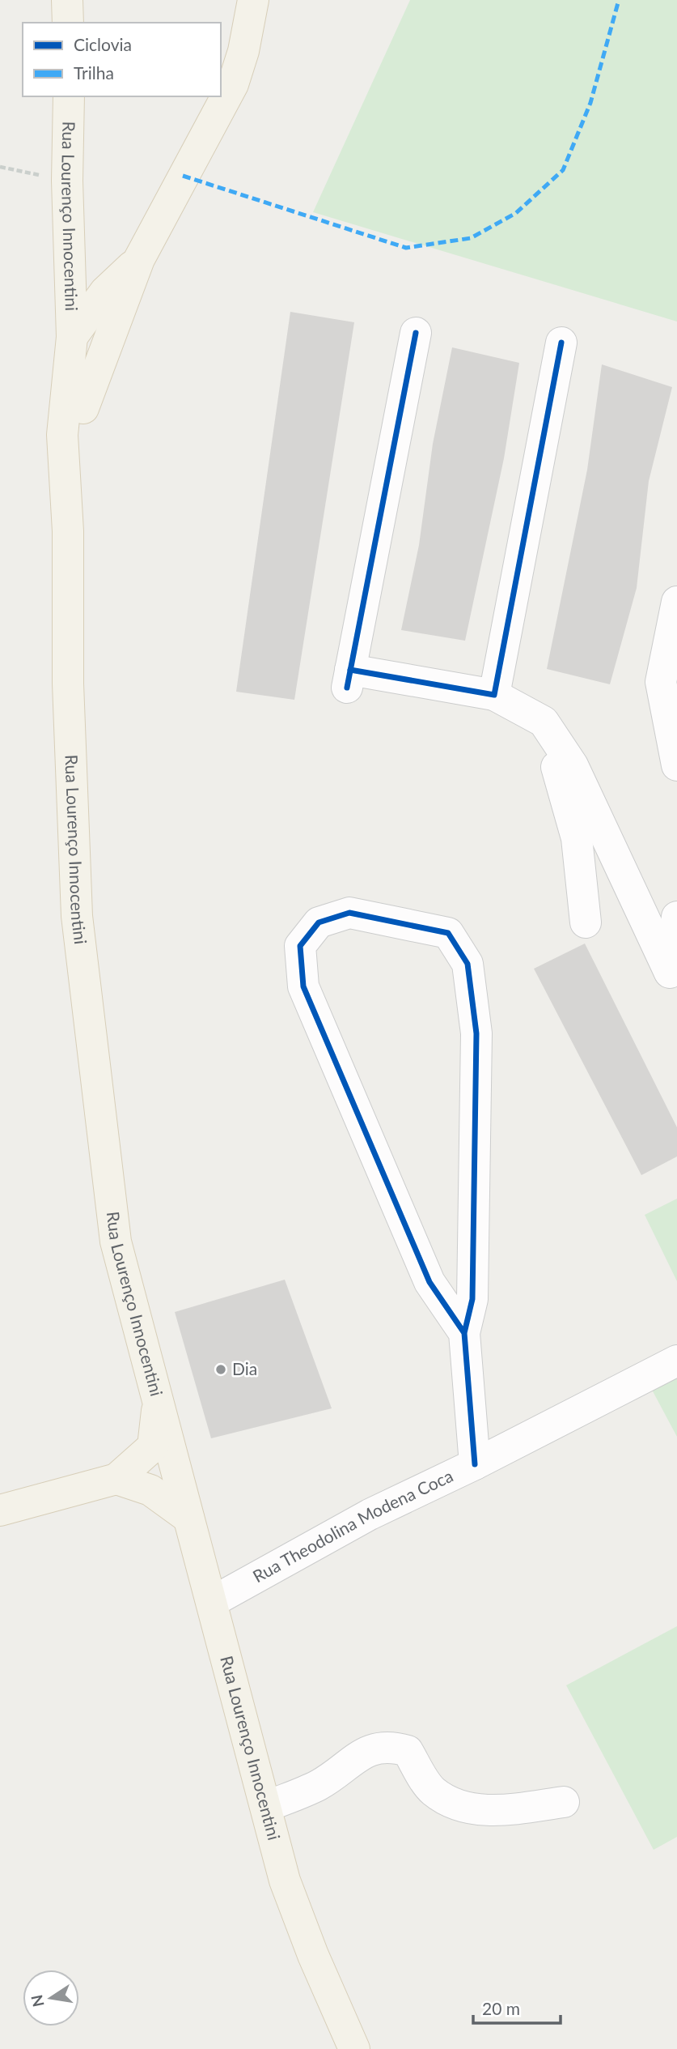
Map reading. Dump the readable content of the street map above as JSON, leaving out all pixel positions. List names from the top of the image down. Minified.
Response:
{"streets":{"main road":["Rua Lourenço Innocentini"],"street":["Rua Theodolina Modena Coca"]},"crossings":[["Rua Lourenço Innocentini","Rua Theodolina Modena Coca"]],"places":["Dia"],"legend":["Ciclovia","Trilha"],"scale_bar":"20 m","north":"left"}
